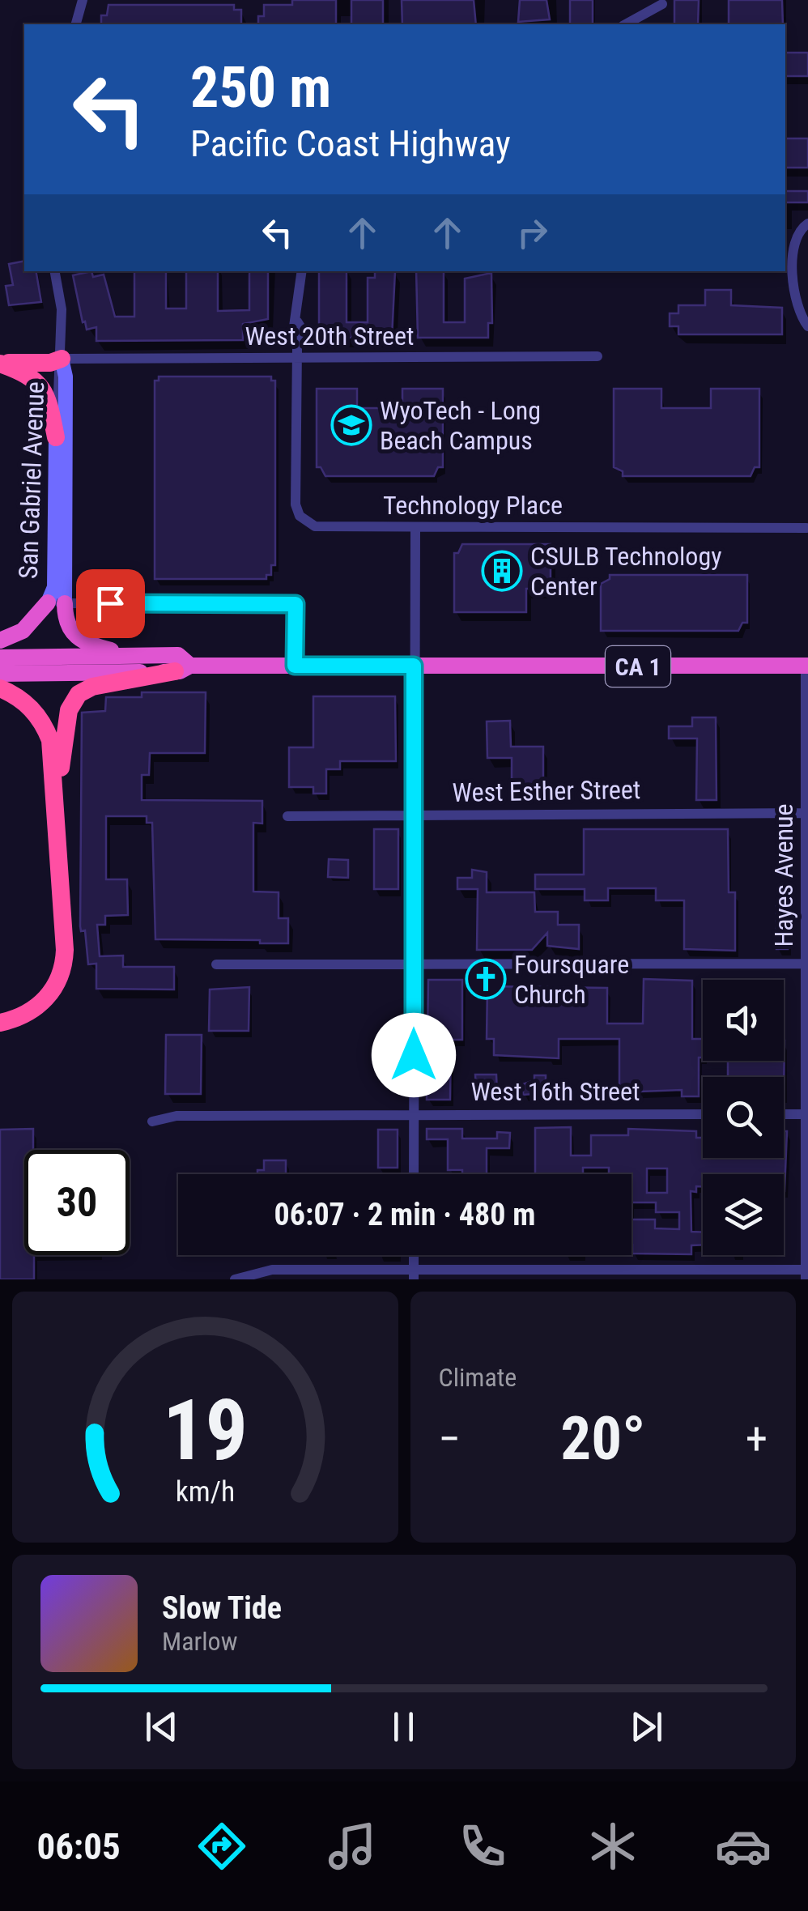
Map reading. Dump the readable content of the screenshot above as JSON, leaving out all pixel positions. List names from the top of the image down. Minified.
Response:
{"streets":{"highway":["CA 1"],"main road":["San Gabriel Avenue"],"street":["West 20th Street","Technology Place","West Esther Street","Hayes Avenue","West 16th Street"]},"crossings":[["West 20th Street","San Gabriel Avenue"],["West 20th Street","Technology Place"],["CA 1","Hayes Avenue"],["West Esther Street","Hayes Avenue"]],"places":{"school or university":["WyoTech - Long Beach Campus"],"building":["CSULB Technology Center"],"church":["Foursquare Church"]},"page":{"turn":["250 m","Pacific Coast Highway"],"limit":"30","trip":"06:07 · 2 min · 480 m","tile":"Climate","heat":["−","20°","+"],"song":["Slow Tide","Marlow"],"tabs":"06:05","gauge":["19","km/h"]}}
